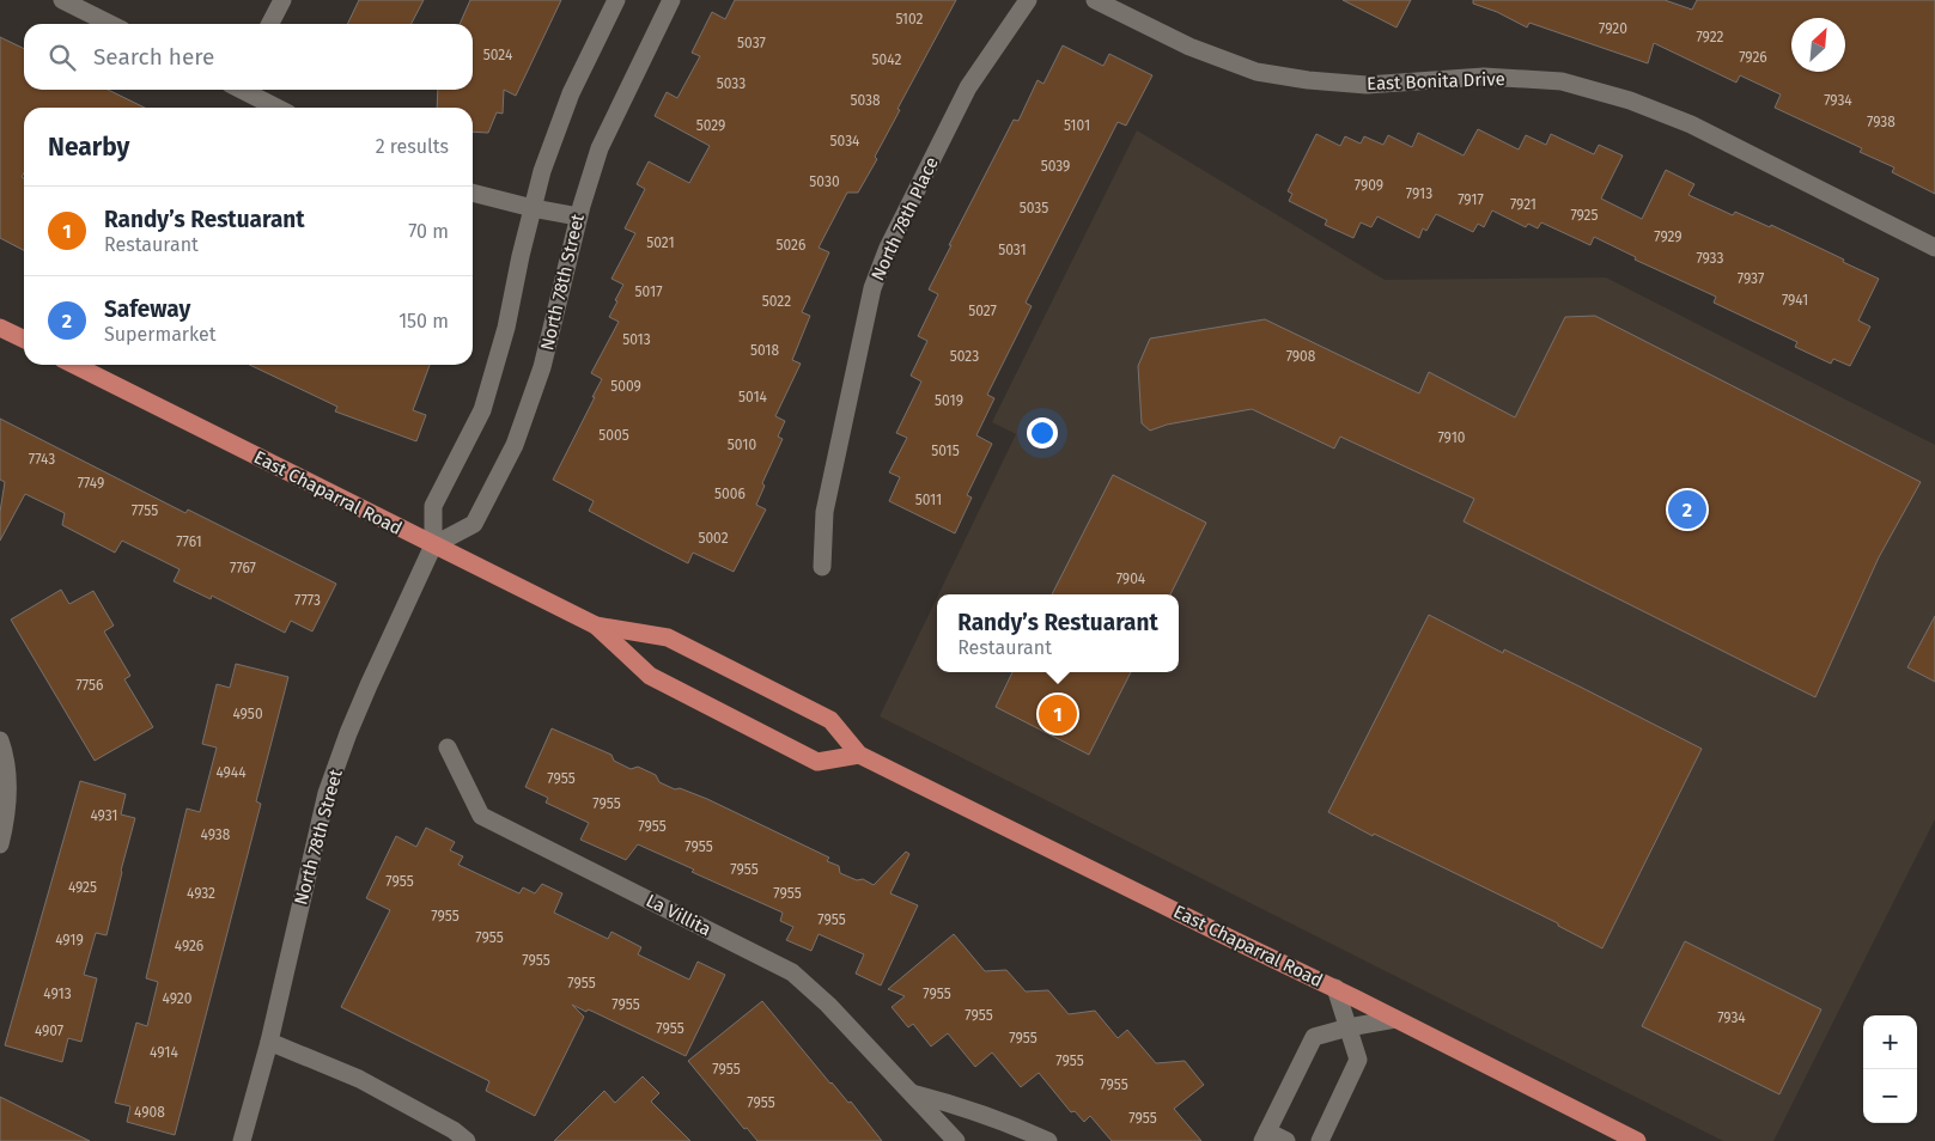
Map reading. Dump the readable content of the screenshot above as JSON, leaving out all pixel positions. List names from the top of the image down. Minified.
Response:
{"streets":{"main road":["East Chaparral Road"],"street":["East Bonita Drive","North 78th Place","North 78th Street","La Villita"]},"crossings":[["North 78th Street","East Chaparral Road"]],"house_numbers":["5102","7920","7922","5037","5024","7926","5042","5033","5038","7934","7938","5029","5101","5034","5039","5030","7909","7913","7917","7921","5035","7925","7929","5021","5026","5031","7933","7937","5017","7941","5022","5027","5013","5018","5023","7908","5009","5014","5019","5005","7910","5010","5015","7743","7749","5006","5011","7755","5002","7761","7767","7904","7773","7756","4950","4944","7955","7955","4931","7955","4938","7955","7955","7955","4925","4932","7955","7955","7955","7955","4919","4926","7955","7955","4913","7955","4920","7955","7955","7934","7955","4907","7955","4914","7955","7955","7955","7955","4908","7955"],"north":"top right","page":{"search":"Search here","heading":["Nearby","2 results"],"list":[{"mark":"1","name":"Randy’s Restuarant","note":"Restaurant","value":"70 m"},{"mark":"2","name":"Safeway","note":"Supermarket","value":"150 m"}],"pins":["2","1"],"popup":["Randy’s Restuarant","Restaurant"],"map_buttons":["+","−"]}}
